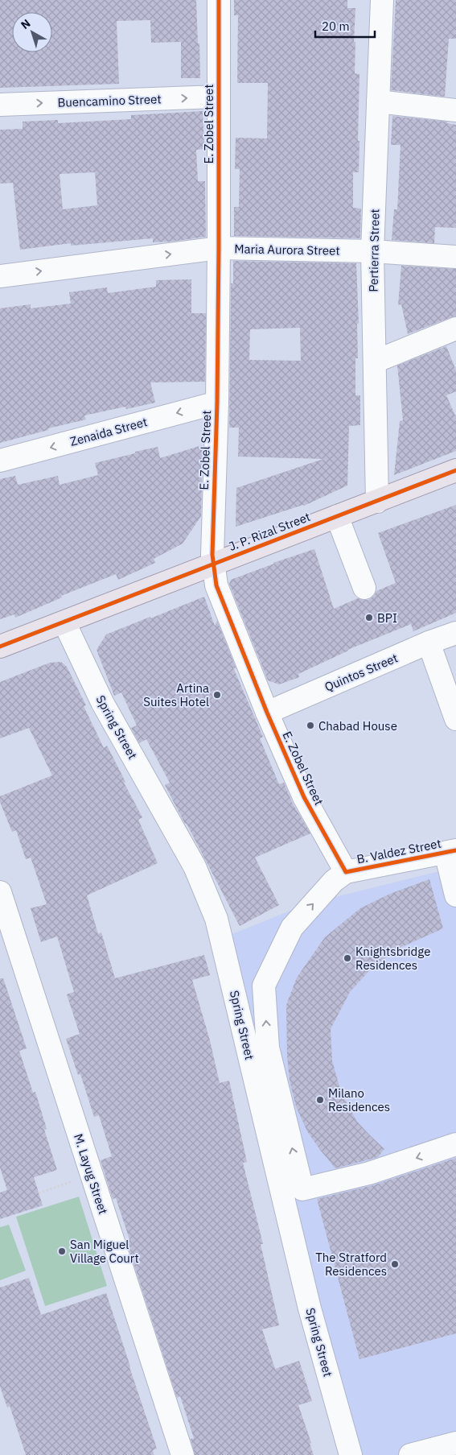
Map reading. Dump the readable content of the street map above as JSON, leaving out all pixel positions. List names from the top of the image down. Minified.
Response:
{"streets":{"main road":["J. P. Rizal Street"],"street":["Buencamino Street","E. Zobel Street","Maria Aurora Street","Pertierra Street","Zenaida Street","Quintos Street","Spring Street","B. Valdez Street","M. Layug Street"]},"crossings":[["Buencamino Street","E. Zobel Street"],["E. Zobel Street","Maria Aurora Street"],["E. Zobel Street","Zenaida Street"],["E. Zobel Street","J. P. Rizal Street"],["E. Zobel Street","Quintos Street"],["E. Zobel Street","B. Valdez Street"],["Maria Aurora Street","Pertierra Street"],["Pertierra Street","J. P. Rizal Street"],["J. P. Rizal Street","Spring Street"]],"one_way":["Buencamino Street","Maria Aurora Street","Zenaida Street"],"places":["BPI","Artina Suites Hotel","Chabad House","Knightsbridge Residences","Milano Residences","San Miguel Village Court","The Stratford Residences"],"scale_bar":"20 m","north":"top left"}
